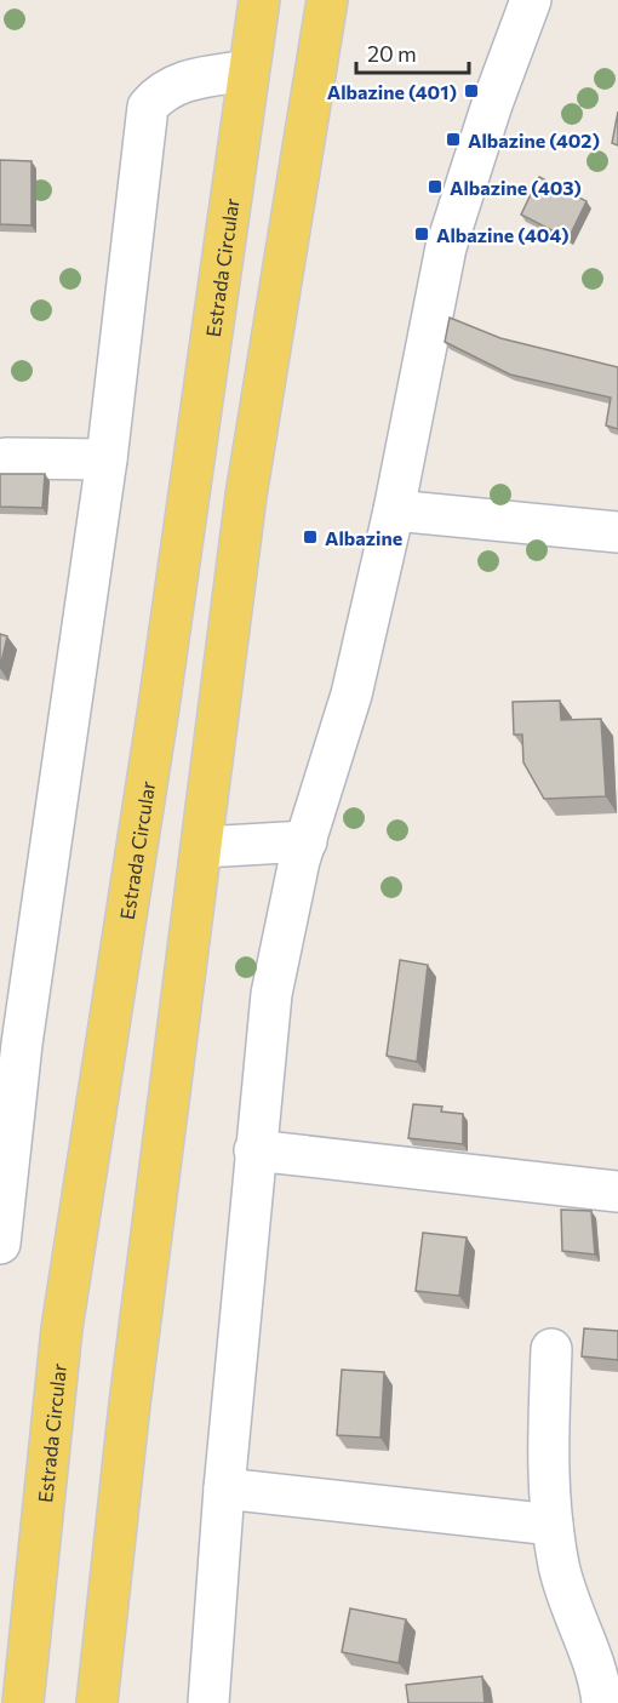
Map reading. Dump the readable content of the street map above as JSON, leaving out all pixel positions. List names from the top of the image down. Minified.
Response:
{"streets":{"main road":["Estrada Circular"]},"places":{"transit":["Albazine (401)","Albazine (402)","Albazine (403)","Albazine (404)","Albazine"]},"scale_bar":"20 m"}
